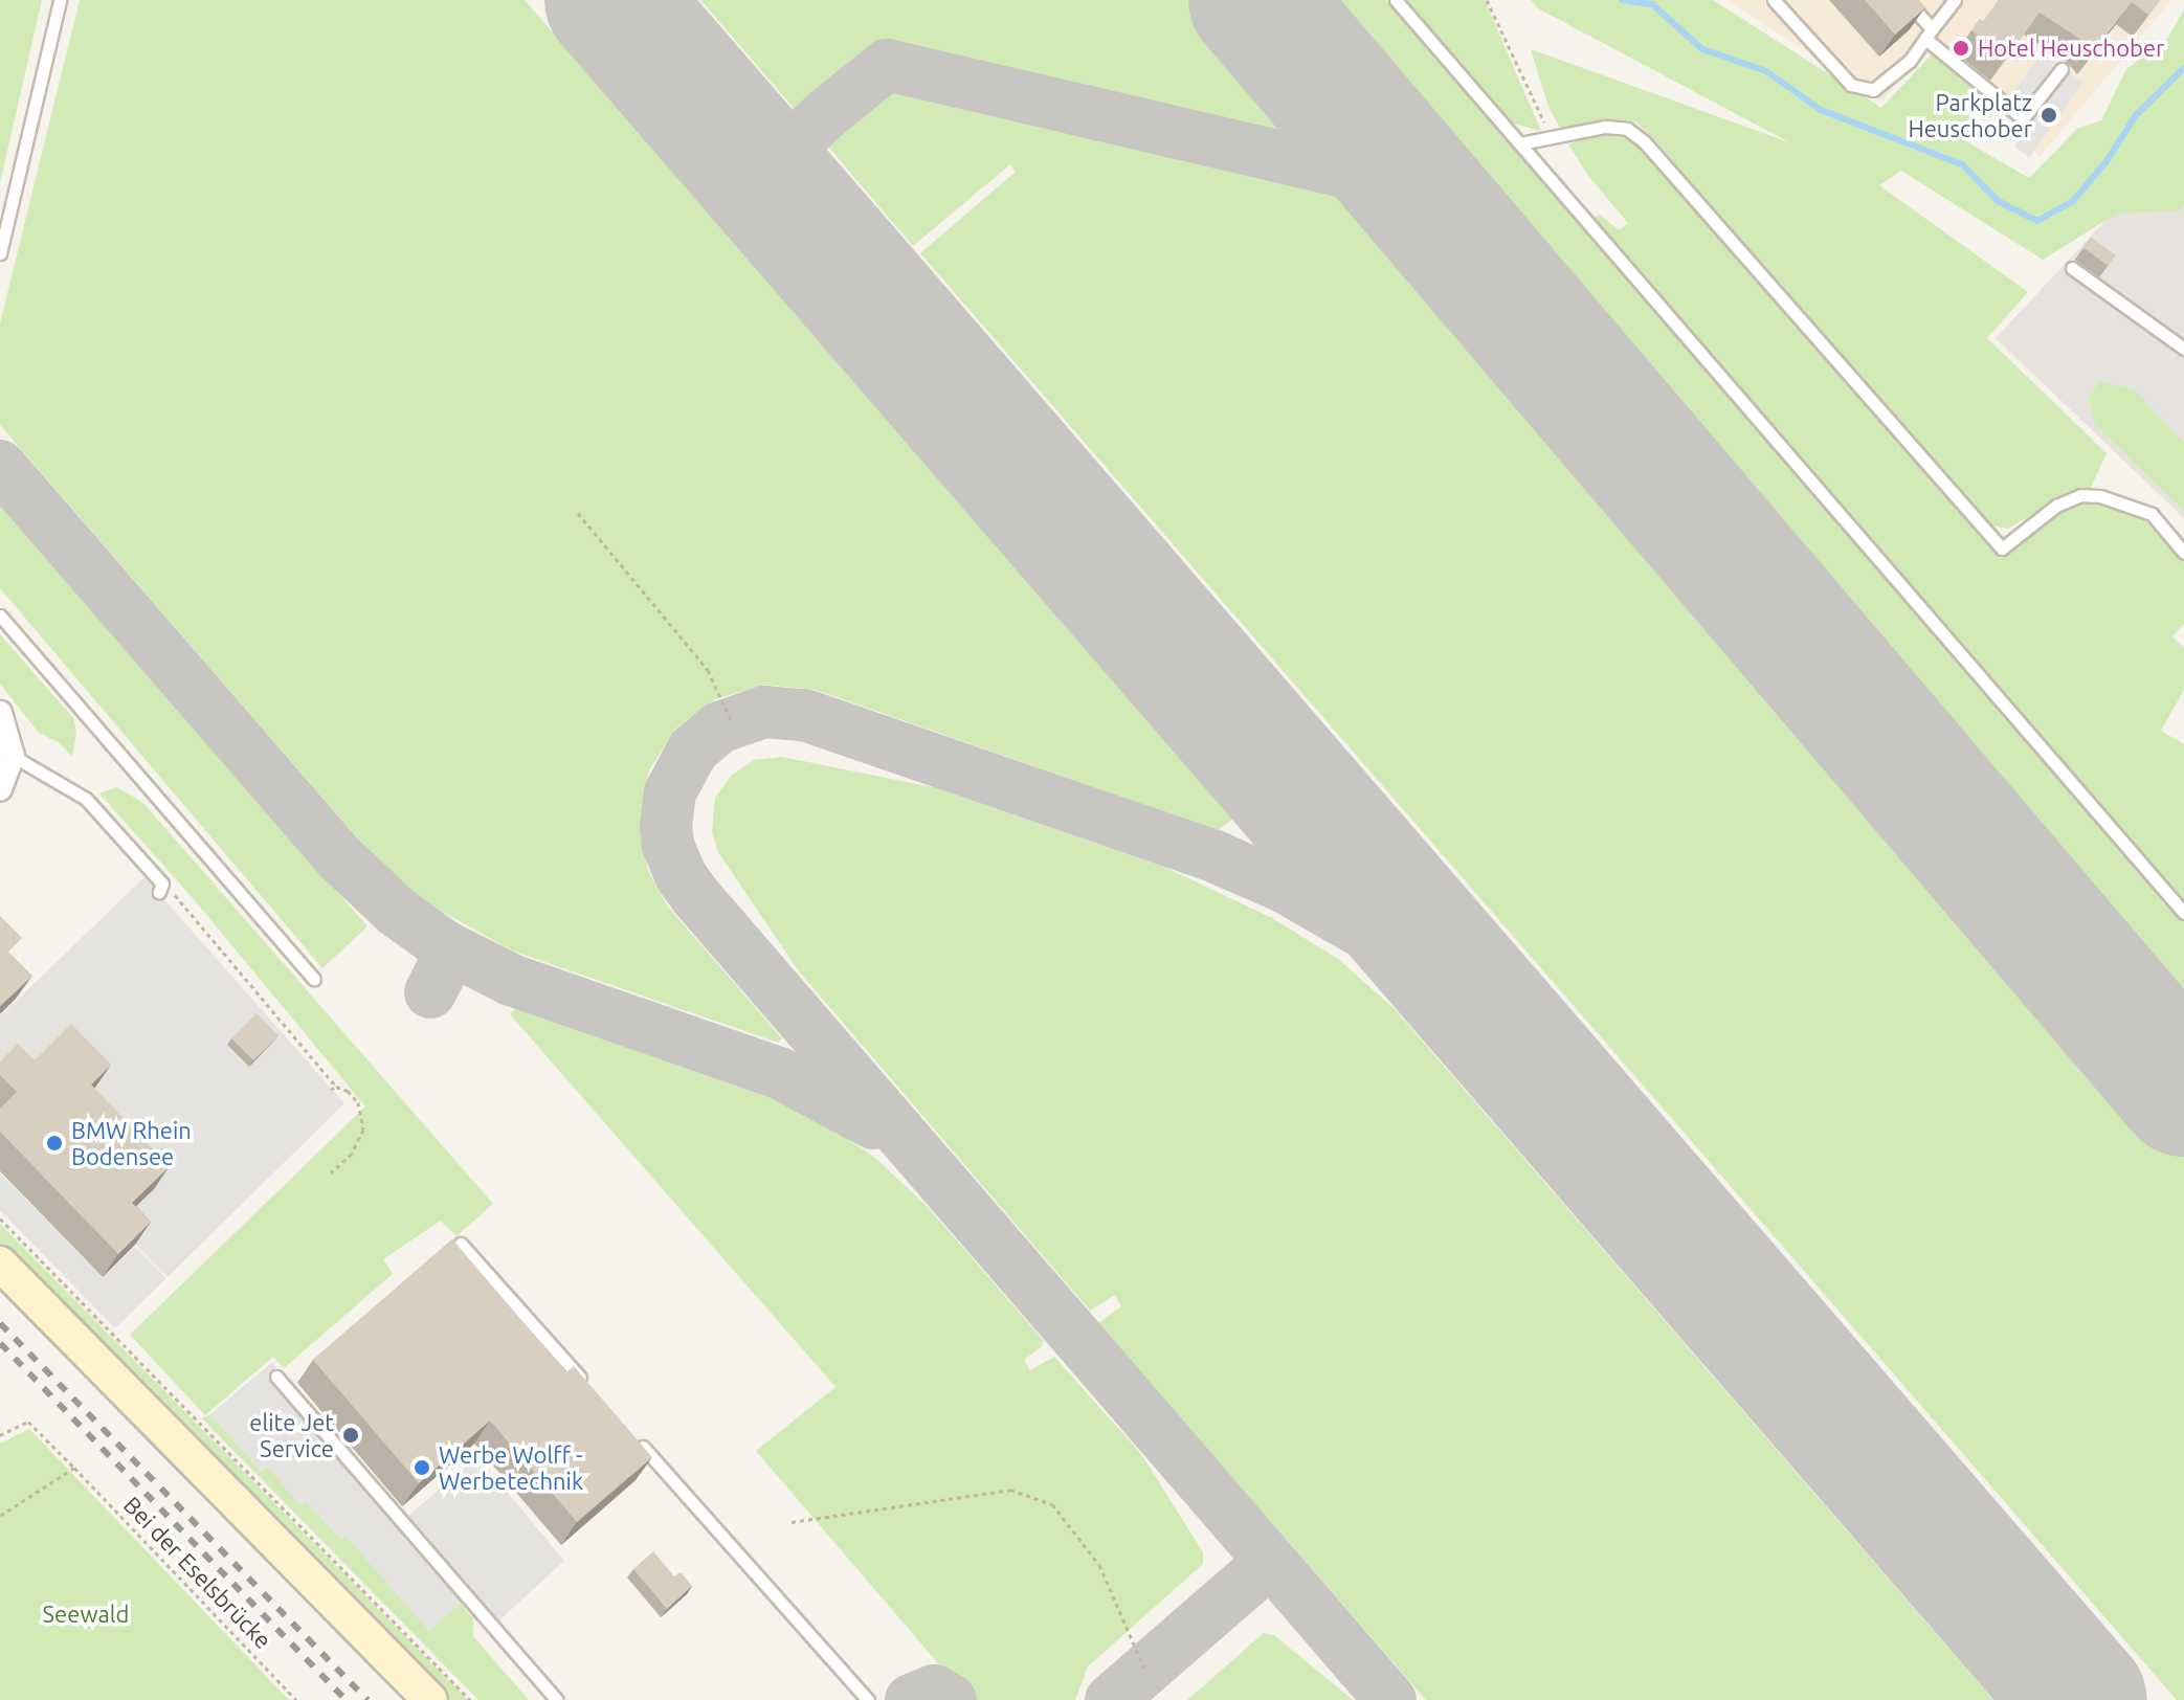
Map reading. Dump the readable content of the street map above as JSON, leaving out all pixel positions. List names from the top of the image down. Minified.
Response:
{"streets":{"path":["Bei der Eselsbrücke"]},"parks":["Seewald"],"places":["Hotel Heuschober","Parkplatz Heuschober","BMW Rhein Bodensee","elite Jet Service","Werbe Wolff - Werbetechnik"]}
